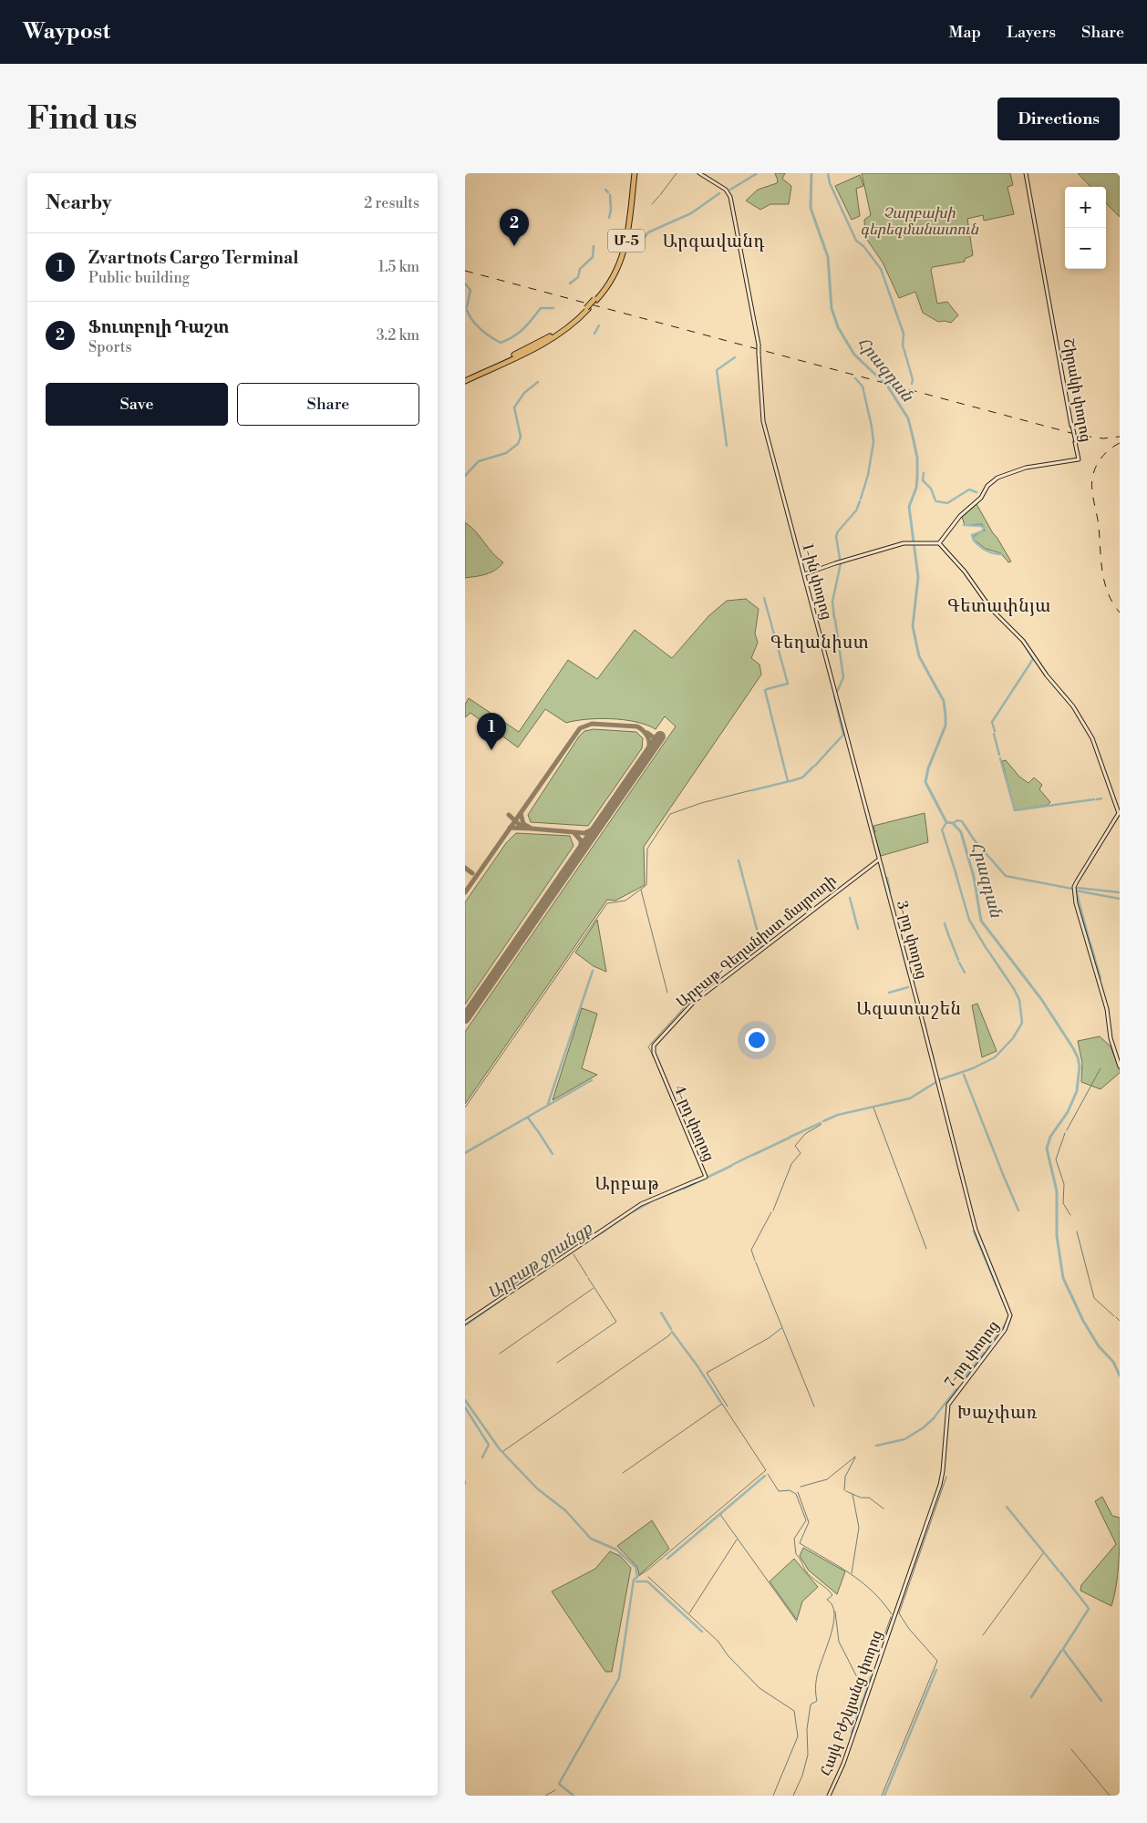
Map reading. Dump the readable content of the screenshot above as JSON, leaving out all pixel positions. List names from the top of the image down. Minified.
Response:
{"streets":{"highway":["Մ-5"],"main road":["Շիրակի փողոց","1-ին փողոց","3-րդ փողոց","Արբաթ-Գեղանիստ մայրուղի","4-րդ փողոց","7-րդ փողոց","Հայկ Բժշկյանց փողոց"]},"crossings":[["1-ին փողոց","3-րդ փողոց"],["1-ին փողոց","Արբաթ-Գեղանիստ մայրուղի"],["3-րդ փողոց","Արբաթ-Գեղանիստ մայրուղի"],["3-րդ փողոց","7-րդ փողոց"],["Արբաթ-Գեղանիստ մայրուղի","4-րդ փողոց"],["7-րդ փողոց","Հայկ Բժշկյանց փողոց"]],"districts":["Արգավանդ","Գետափնյա","Գեղանիստ","Ազատաշեն","Արբաթ","Խաչփառ"],"water":["Հրազդան","Արբաթ ջրանցք"],"parks":["Չարբախի գերեզմանատուն"],"page":{"header":"Waypost","nav":["Map","Layers","Share"],"buttons":["Directions",["Save","Share"]],"title":"Find us","heading":["Nearby","2 results"],"map_buttons":["+","−"],"pins":["2","1"],"list":[{"mark":"1","name":"Zvartnots Cargo Terminal","note":"Public building","value":"1.5 km"},{"mark":"2","name":"Ֆուտբոլի Դաշտ","note":"Sports","value":"3.2 km"}]}}
